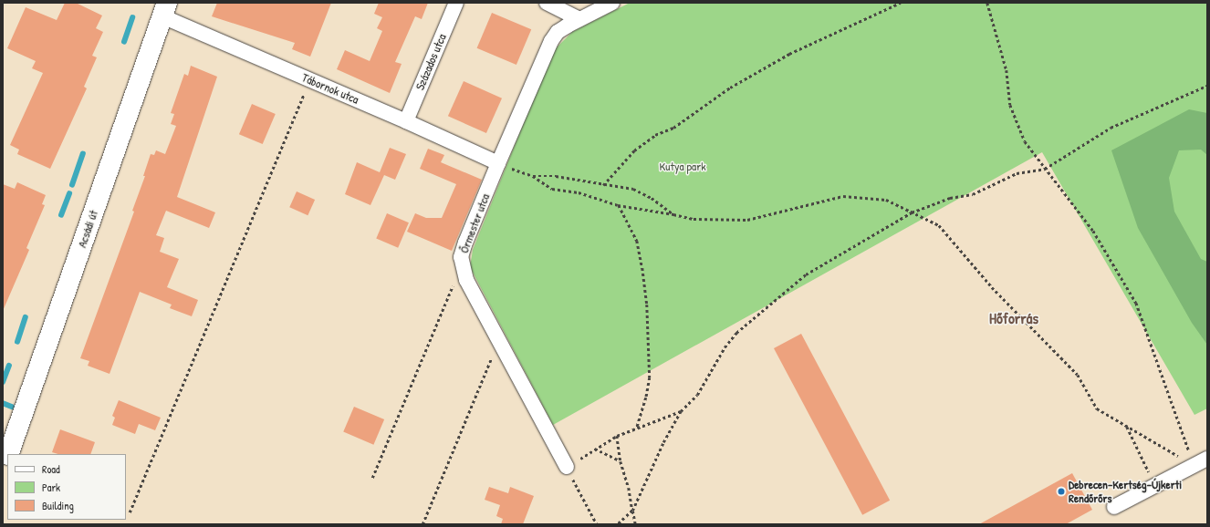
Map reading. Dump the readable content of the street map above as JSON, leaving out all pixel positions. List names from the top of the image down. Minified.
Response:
{"streets":{"main road":["Acsádi út"],"street":["Százados utca","Tábornok utca","Őrmester utca"]},"crossings":[["Százados utca","Tábornok utca"],["Tábornok utca","Őrmester utca"],["Tábornok utca","Acsádi út"]],"districts":["Hőforrás"],"parks":["Kutya park"],"places":["Debrecen-Kertség-Újkerti Rendőrőrs"],"legend":["Road","Park","Building"]}
